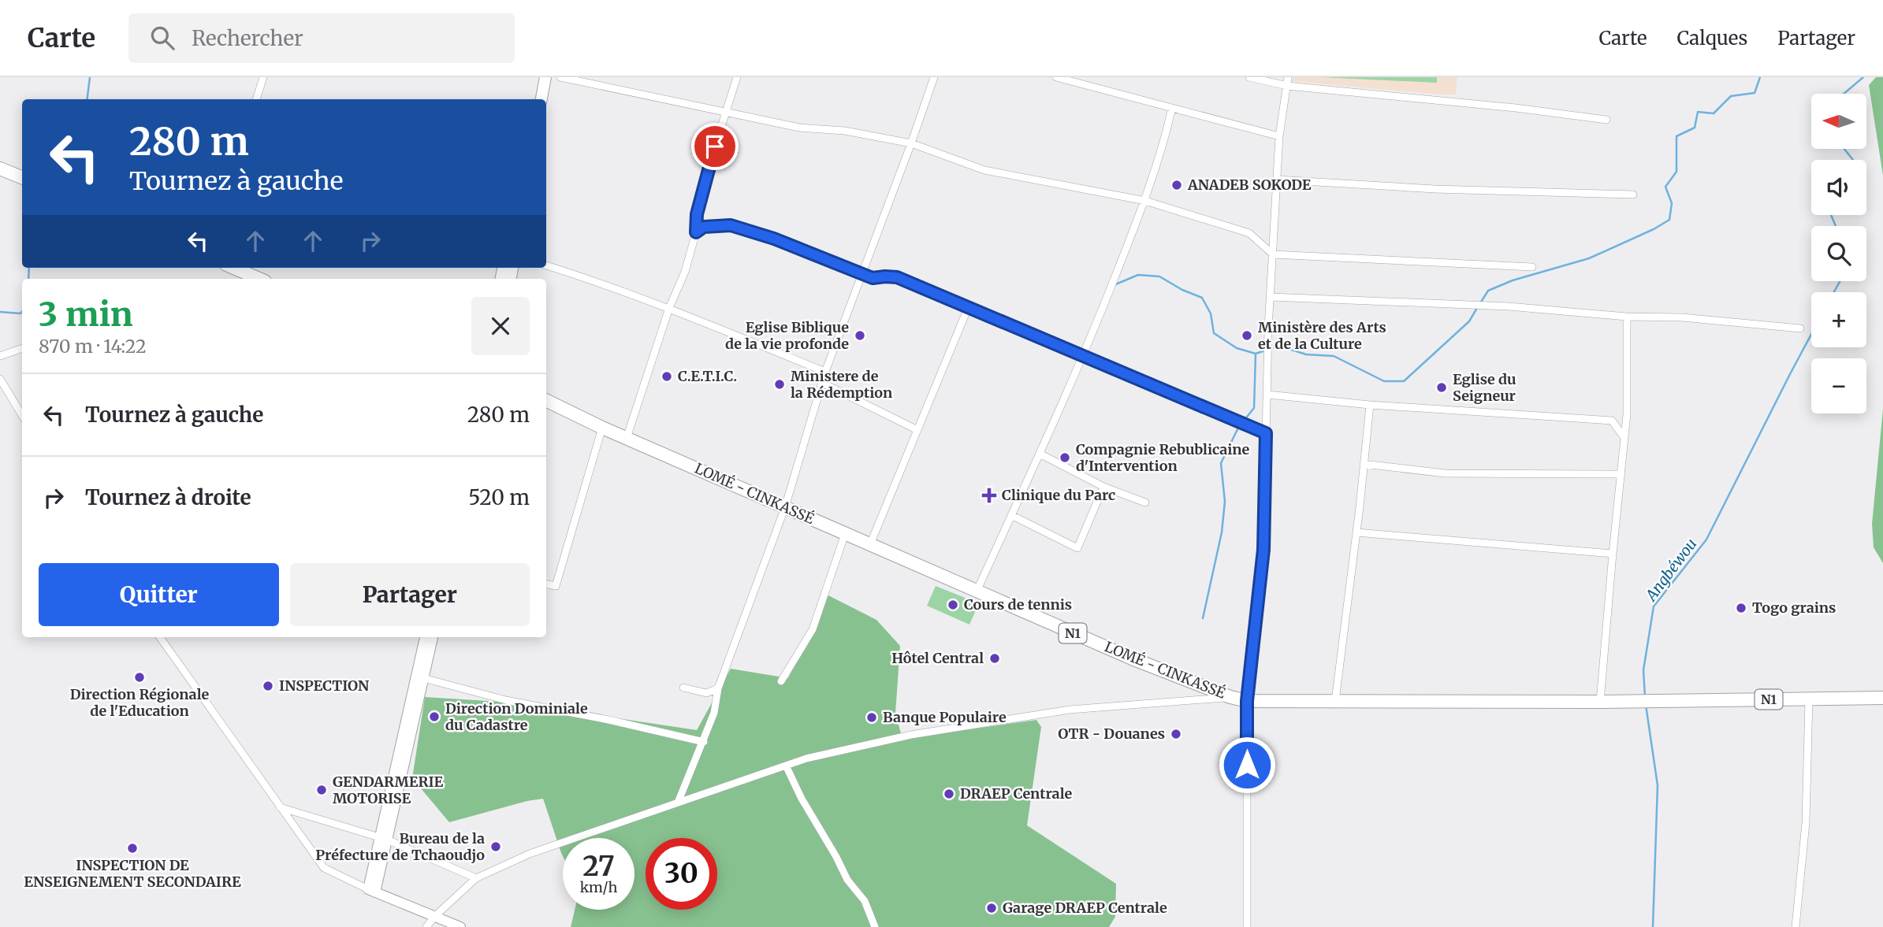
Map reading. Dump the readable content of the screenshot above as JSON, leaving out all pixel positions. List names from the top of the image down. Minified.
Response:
{"streets":{"highway":["LOMÉ - CINKASSÉ","N1"]},"crossings":[["LOMÉ - CINKASSÉ","N1"]],"water":["Angbéwou"],"places":{"other":["ANADEB SOKODE","Eglise Biblique de la vie profonde","Ministère des Arts et de la Culture","C.E.T.I.C.","Ministere de la Rédemption","Eglise du Seigneur","Compagnie Rebublicaine d'Intervention","Cours de tennis","Togo grains","Hôtel Central","Direction Régionale de l'Education","INSPECTION","Direction Dominiale du Cadastre","Banque Populaire","OTR - Douanes","GENDARMERIE MOTORISE","DRAEP Centrale","Bureau de la Préfecture de Tchaoudjo","INSPECTION DE ENSEIGNEMENT SECONDAIRE","Garage DRAEP Centrale"],"health":["Clinique du Parc"]},"north":"left","page":{"header":"Carte","search":"Rechercher","nav":["Carte","Calques","Partager"],"map_buttons":["+","−"],"turn":["280 m","Tournez à gauche"],"heading":["3 min","870 m · 14:22"],"list":[{"name":"Tournez à gauche","value":"280 m"},{"name":"Tournez à droite","value":"520 m"}],"buttons":["Quitter","Partager"],"speed":"27 km/h","limit":"30"}}
